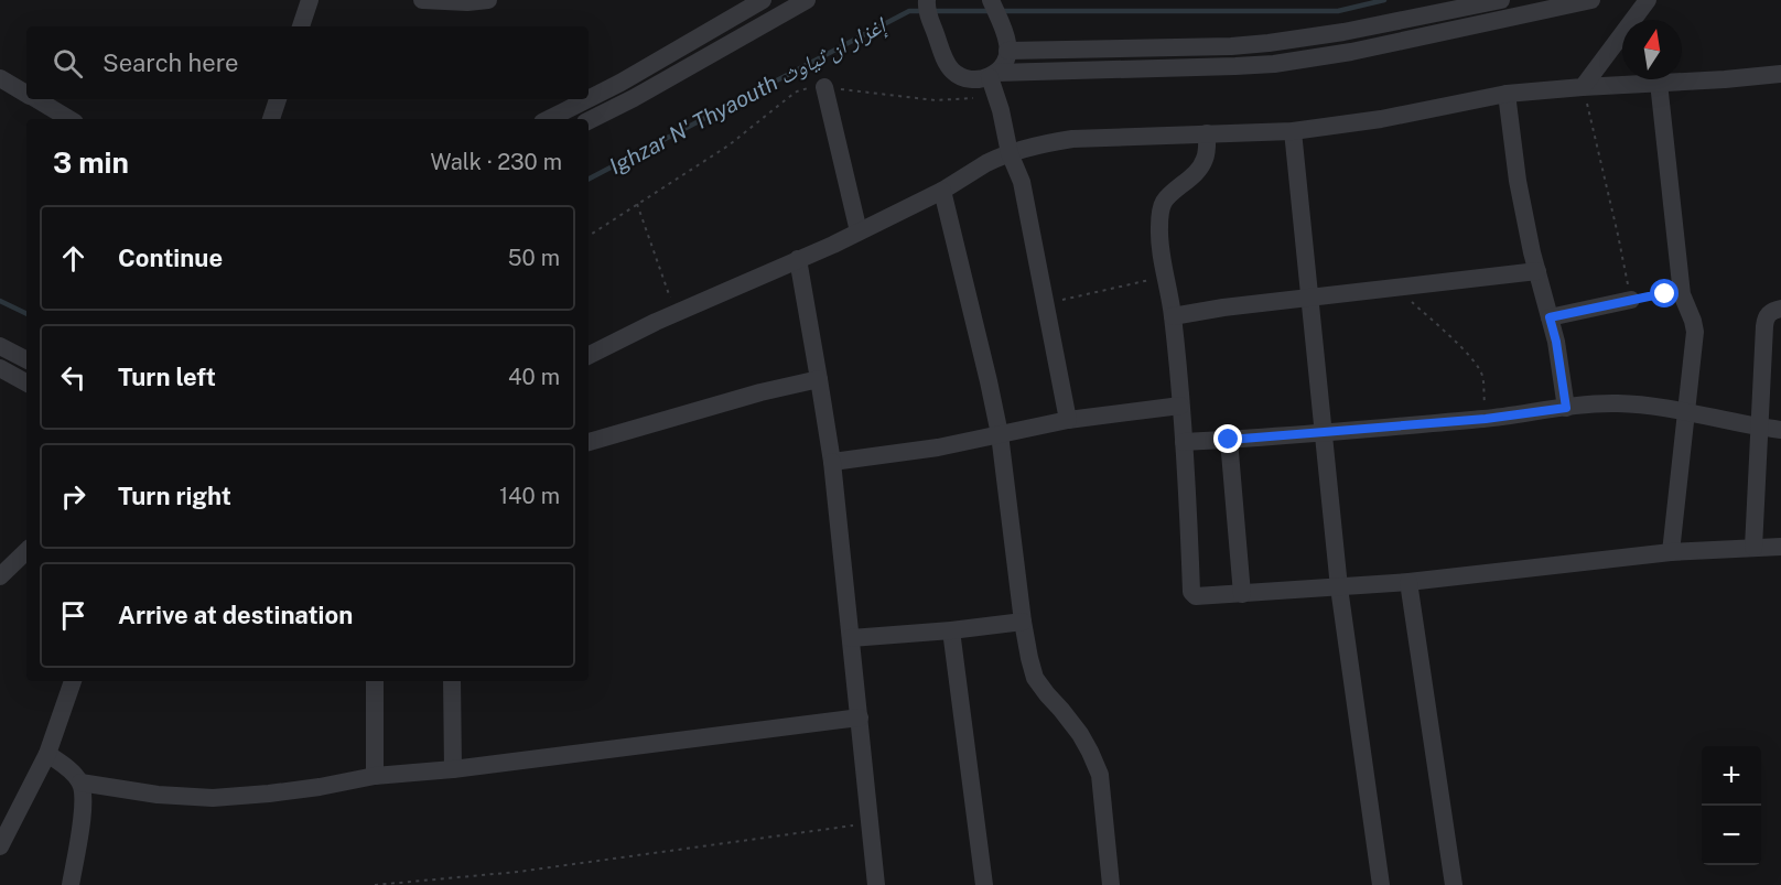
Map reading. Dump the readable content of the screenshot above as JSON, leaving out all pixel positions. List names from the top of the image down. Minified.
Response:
{"water":["Ighzar N' Thyaouth إغزار ان ثياوث"],"north":"top","page":{"search":"Search here","heading":["3 min","Walk · 230 m"],"list":[["Continue","50 m"],["Turn left","40 m"],["Turn right","140 m"],"Arrive at destination"],"map_buttons":["+","−"]}}
